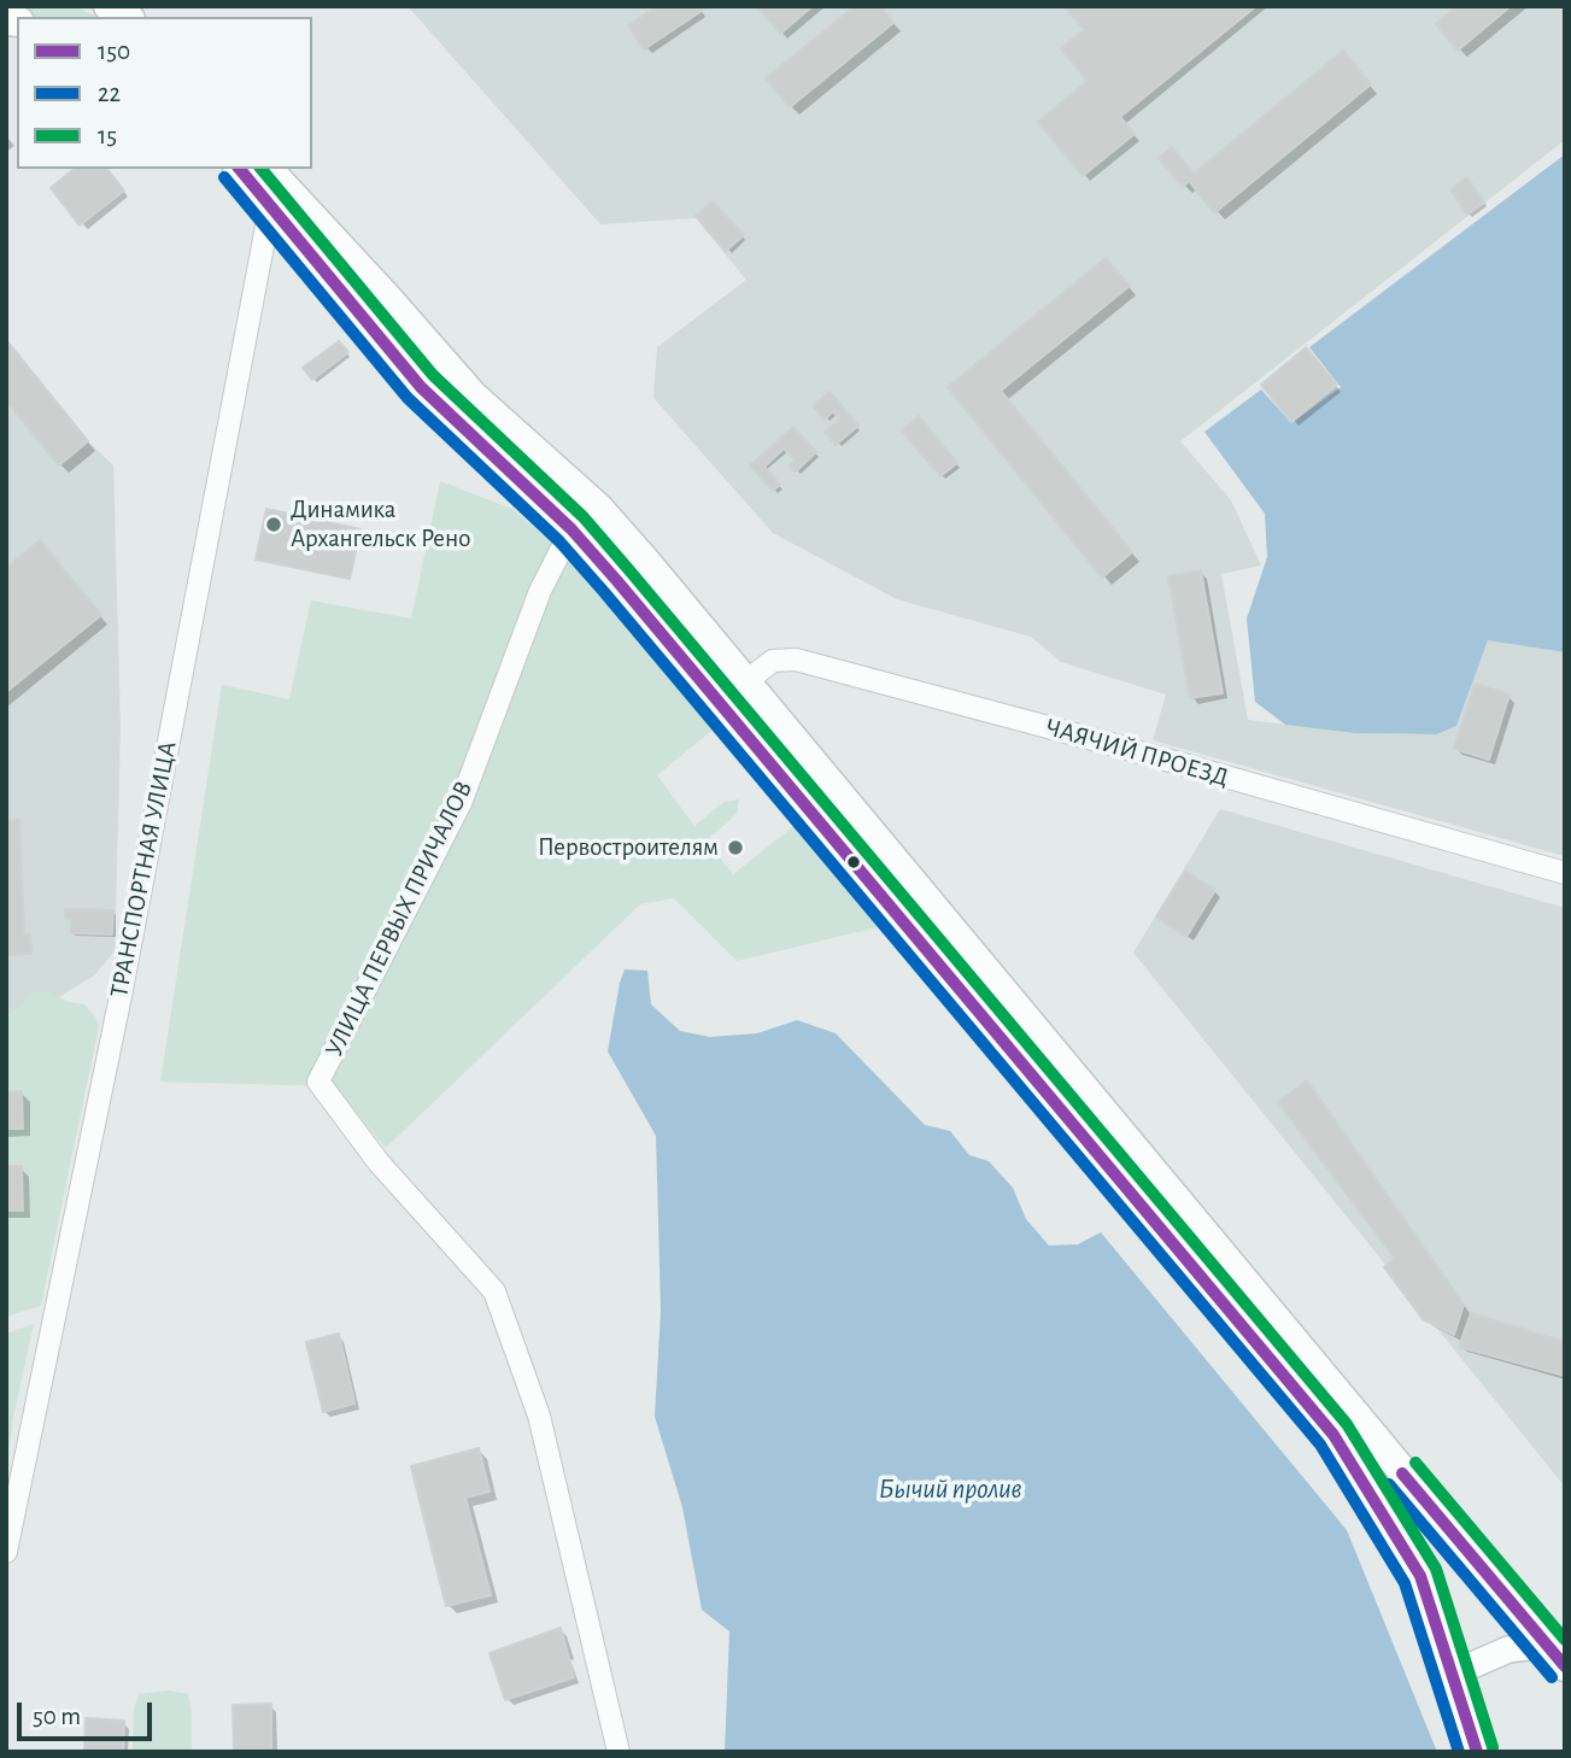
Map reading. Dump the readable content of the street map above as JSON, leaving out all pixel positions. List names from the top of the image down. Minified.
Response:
{"streets":{"street":["ЧАЯЧИЙ ПРОЕЗД","ТРАНСПОРТНАЯ УЛИЦА","УЛИЦА ПЕРВЫХ ПРИЧАЛОВ"]},"water":["Бычий пролив"],"places":["Динамика Архангельск Рено","Первостроителям"],"lines":["transit line 150","transit line 15","transit line 22"],"legend":["150","22","15"],"scale_bar":"50 m"}
